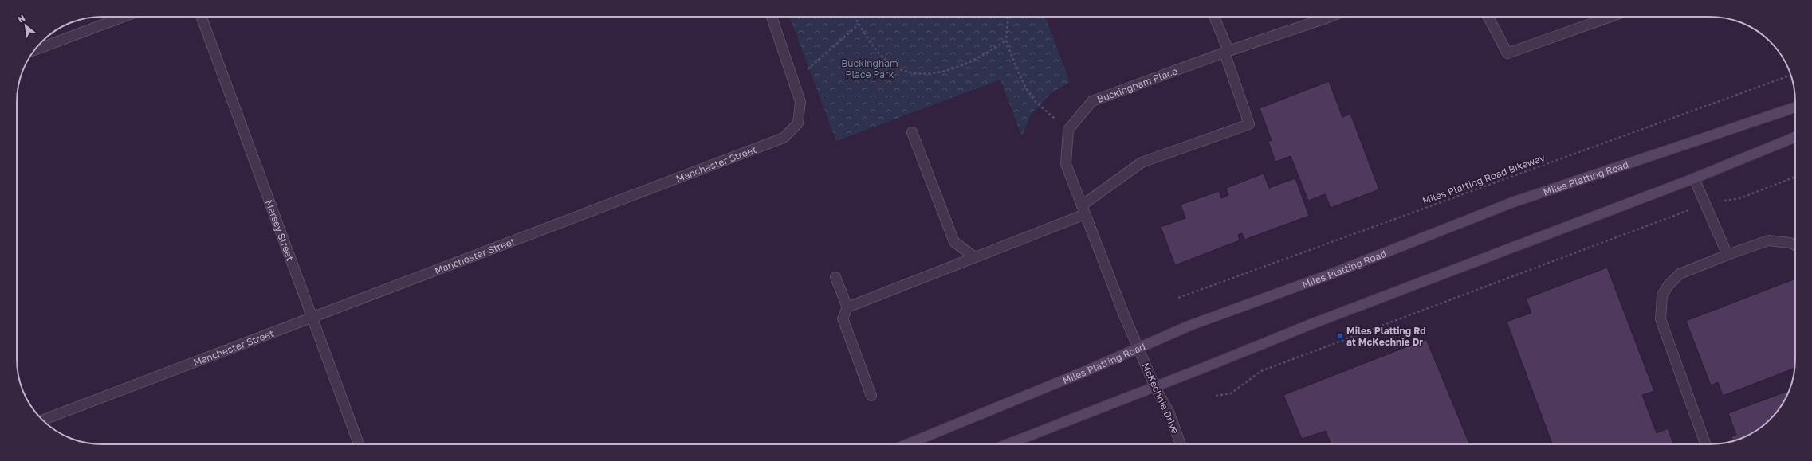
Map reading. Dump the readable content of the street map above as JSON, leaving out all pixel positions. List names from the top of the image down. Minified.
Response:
{"streets":{"main road":["Miles Platting Road"],"street":["Buckingham Place","Manchester Street","Mersey Street","McKechnie Drive"],"path":["Miles Platting Road Bikeway"]},"crossings":[["Manchester Street","Mersey Street"],["Miles Platting Road","McKechnie Drive"]],"parks":["Buckingham Place Park"],"places":{"transit":["Miles Platting Rd at McKechnie Dr"]},"north":"top left"}
